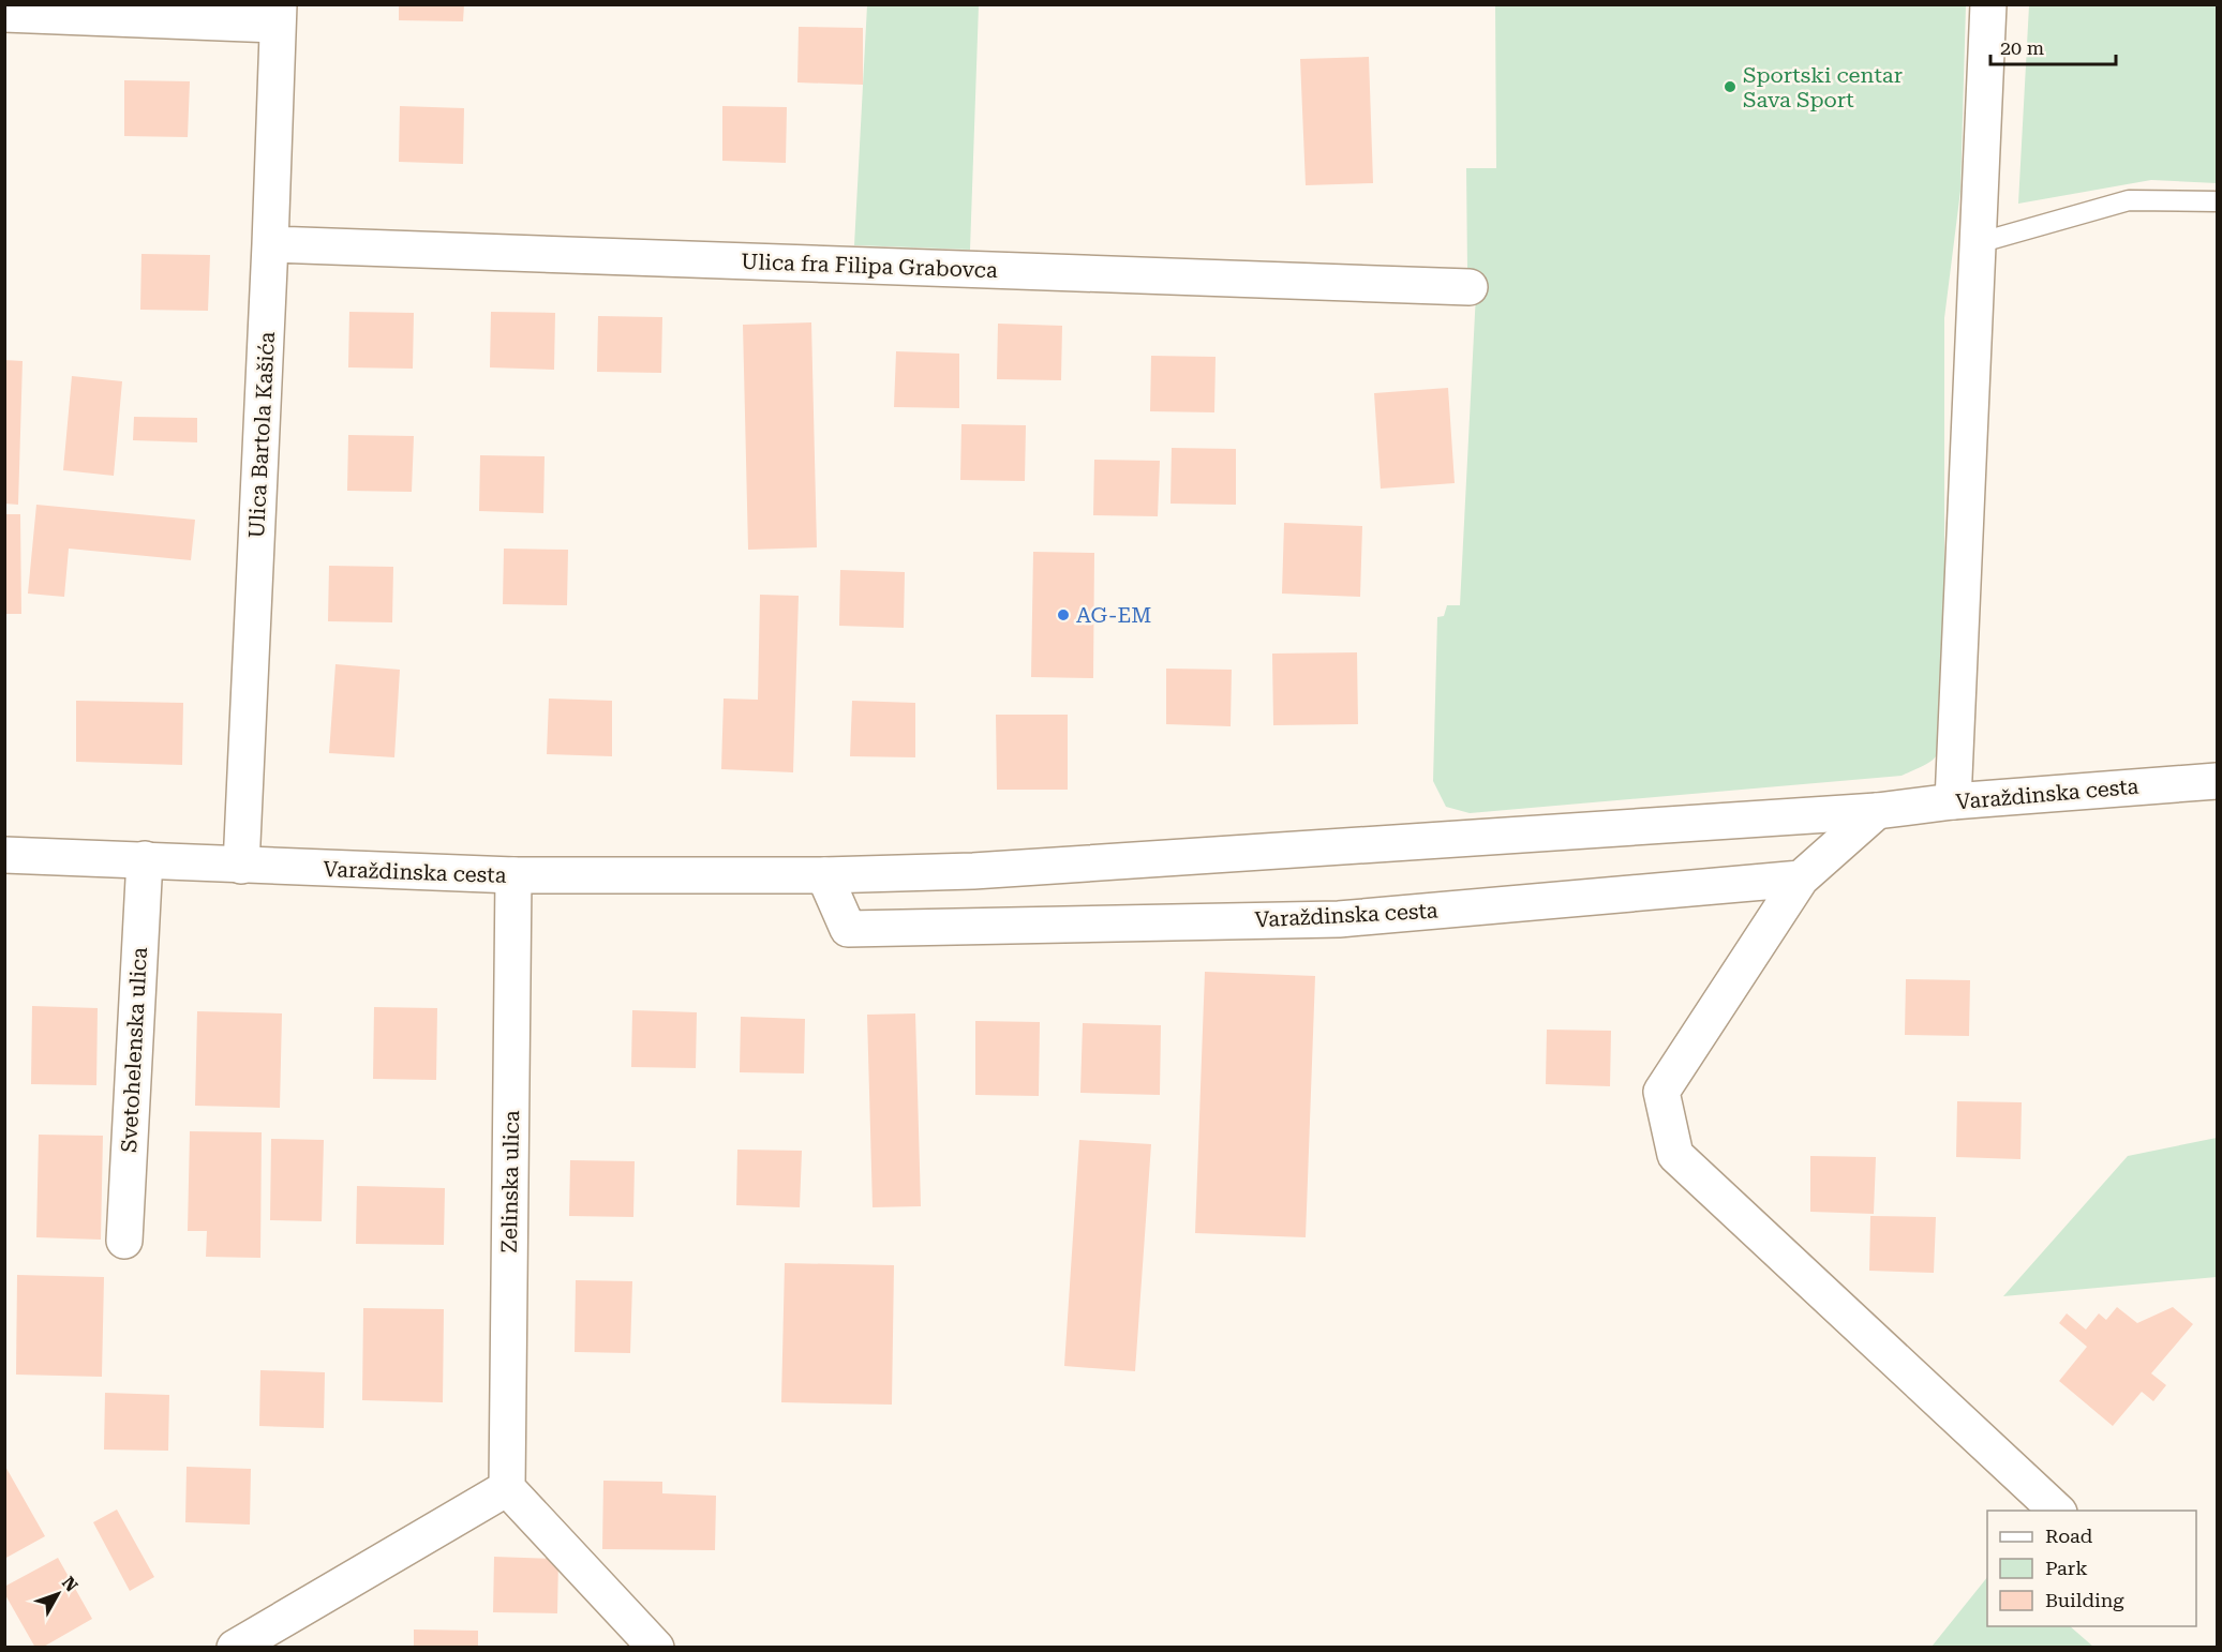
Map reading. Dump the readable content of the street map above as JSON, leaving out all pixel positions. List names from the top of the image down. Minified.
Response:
{"streets":{"street":["Ulica fra Filipa Grabovca","Ulica Bartola Kašića","Varaždinska cesta","Svetohelenska ulica","Zelinska ulica"]},"crossings":[["Ulica fra Filipa Grabovca","Ulica Bartola Kašića"],["Ulica Bartola Kašića","Varaždinska cesta"],["Varaždinska cesta","Svetohelenska ulica"],["Varaždinska cesta","Zelinska ulica"]],"places":["Sportski centar Sava Sport","AG-EM"],"legend":["Road","Park","Building"],"scale_bar":"20 m","north":"top right"}
